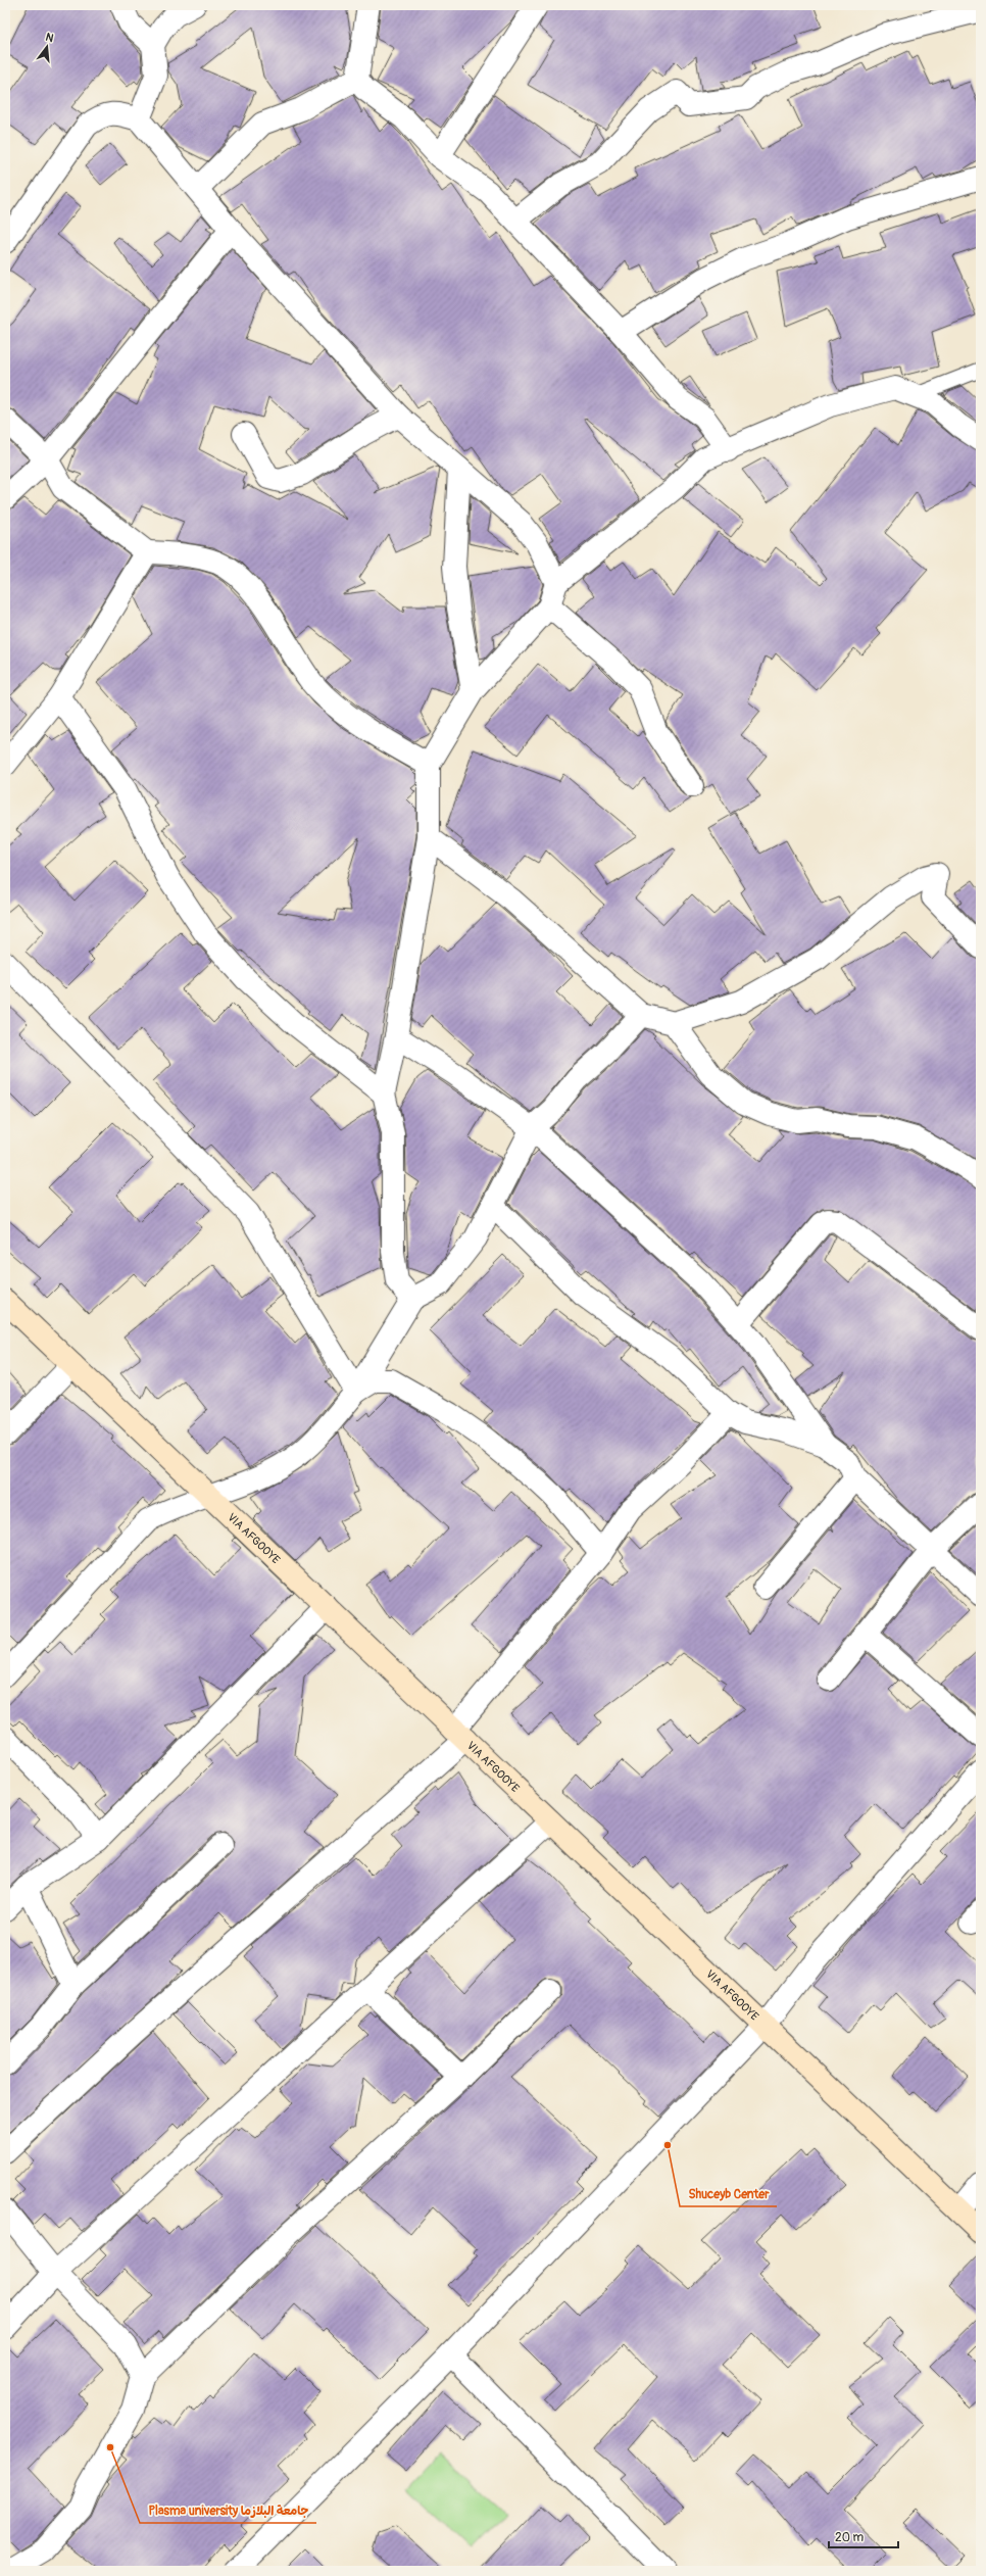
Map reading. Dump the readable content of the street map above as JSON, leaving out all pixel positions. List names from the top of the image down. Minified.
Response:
{"streets":{"main road":["VIA AFGOOYE"]},"places":["Shuceyb Center","Plasma university جامعة البلازما"],"scale_bar":"20 m","north":"top"}
